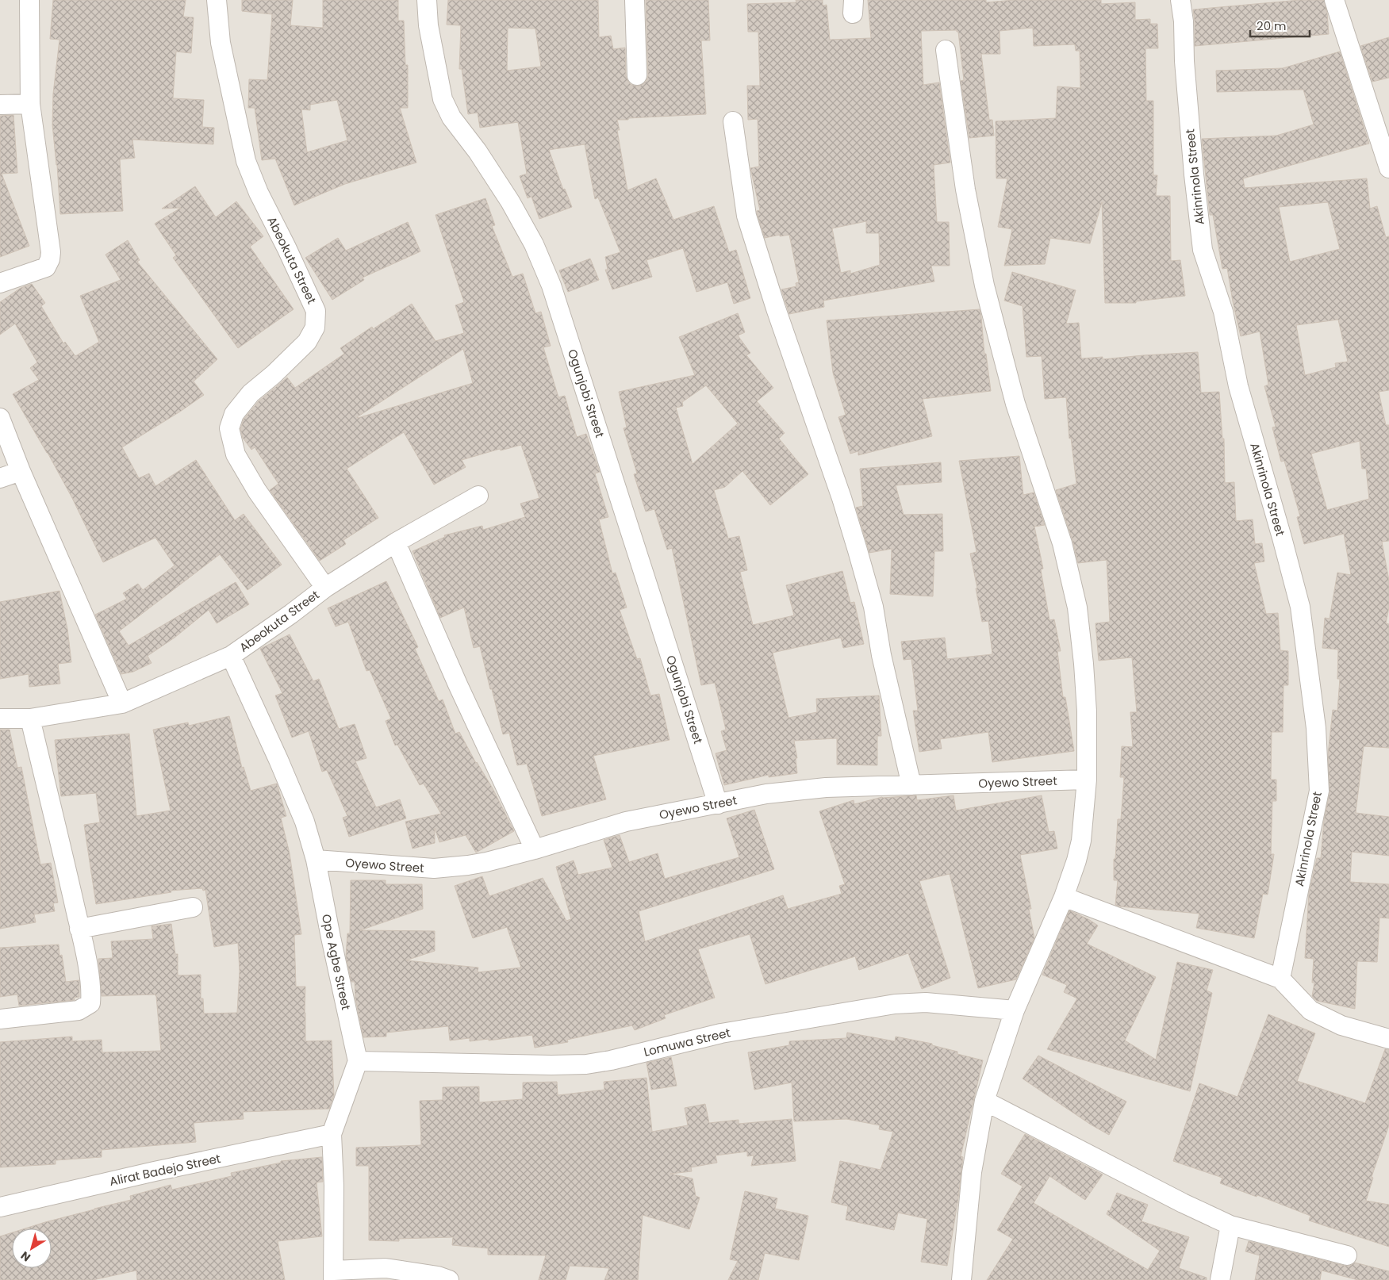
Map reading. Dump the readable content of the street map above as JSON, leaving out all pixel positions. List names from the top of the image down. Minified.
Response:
{"streets":{"street":["Akinrinola Street","Abeokuta Street","Ogunjobi Street","Oyewo Street","Ope Agbe Street","Lomuwa Street","Alirat Badejo Street"]},"crossings":[["Abeokuta Street","Ope Agbe Street"],["Ogunjobi Street","Oyewo Street"],["Oyewo Street","Ope Agbe Street"],["Ope Agbe Street","Lomuwa Street"]],"scale_bar":"20 m","north":"bottom left"}
